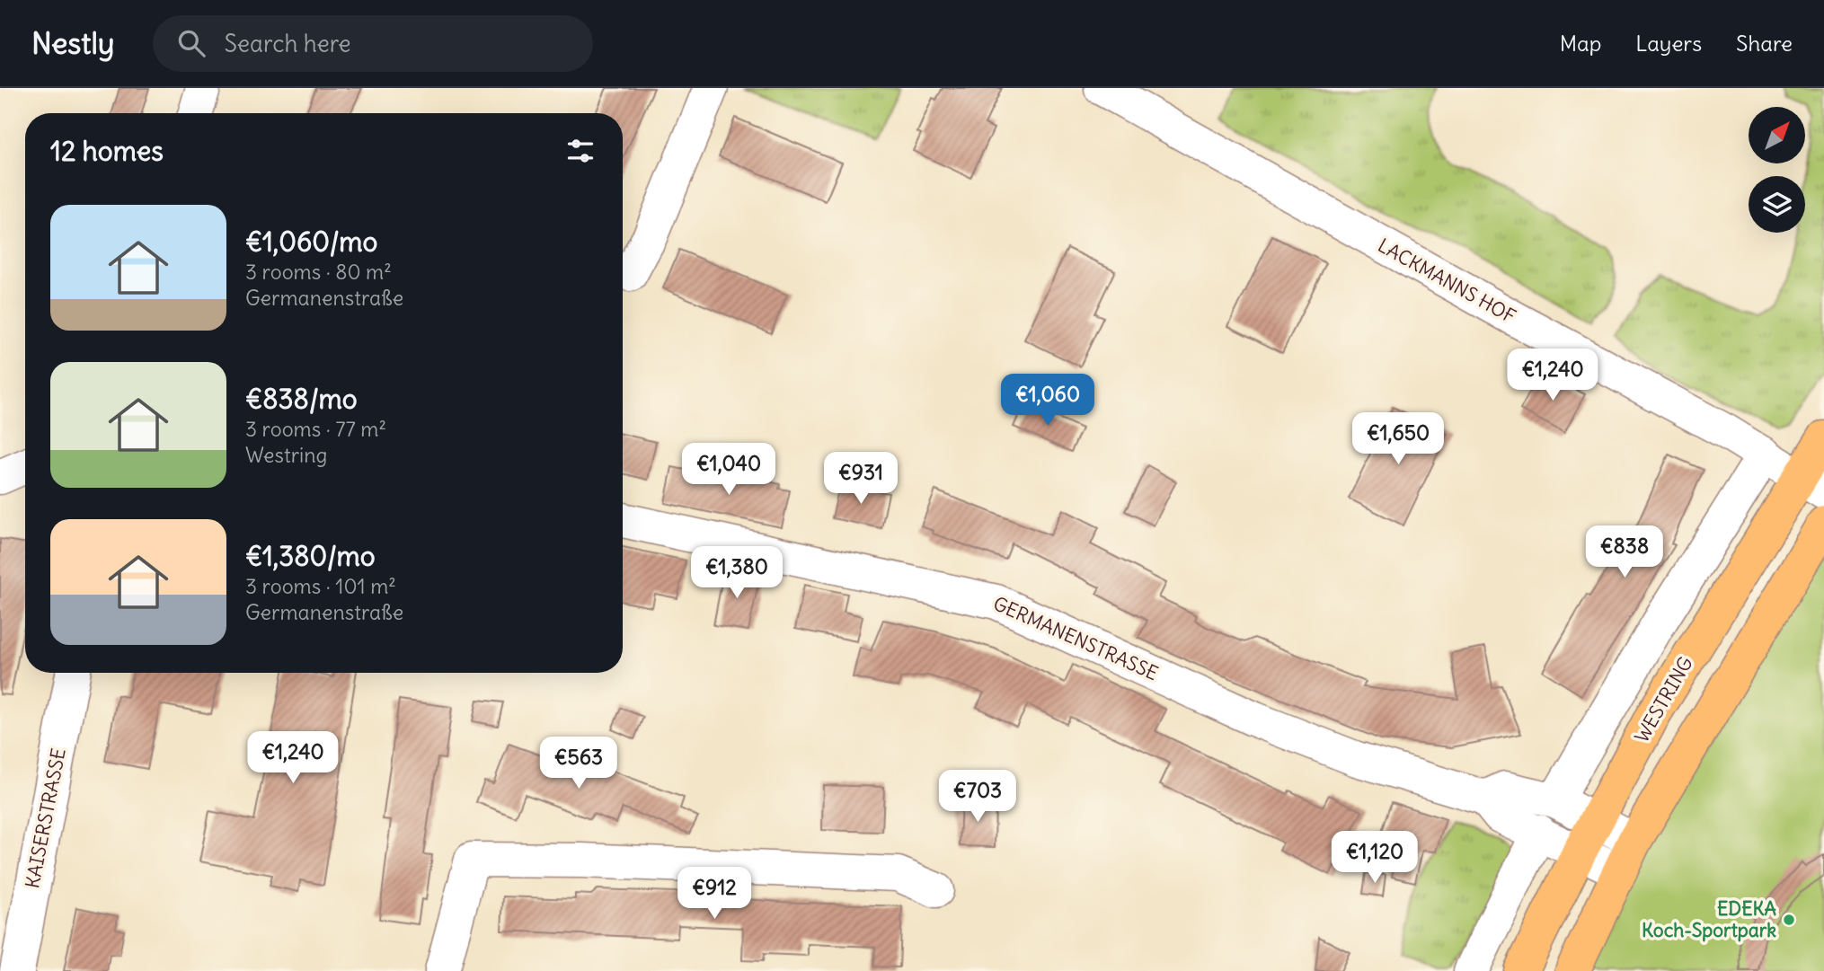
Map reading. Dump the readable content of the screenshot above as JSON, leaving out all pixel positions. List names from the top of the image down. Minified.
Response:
{"streets":{"main road":["WESTRING"],"street":["LACKMANNS HOF","GERMANENSTRASSE","KAISERSTRASSE"]},"crossings":[["LACKMANNS HOF","WESTRING"],["GERMANENSTRASSE","WESTRING"]],"places":["EDEKA Koch-Sportpark"],"north":"top right","page":{"header":"Nestly","search":"Search here","nav":["Map","Layers","Share"],"heading":"12 homes","list":[{"name":"€1,060/mo","note":"3 rooms · 80 m² · Germanenstraße"},{"name":"€838/mo","note":"3 rooms · 77 m² · Westring"},{"name":"€1,380/mo","note":"3 rooms · 101 m² · Germanenstraße"}],"price":["€1,240","€1,060","€1,650","€1,040","€931","€838","€1,380","€1,240","€563","€703","€1,120","€912"]}}
